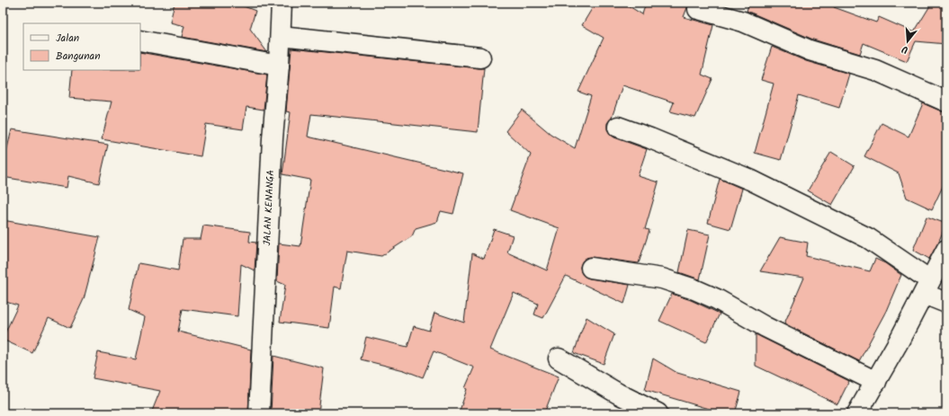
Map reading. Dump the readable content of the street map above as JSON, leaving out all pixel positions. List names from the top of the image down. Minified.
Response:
{"streets":{"street":["JALAN KENANGA"]},"legend":["Jalan","Bangunan"],"north":"bottom"}
